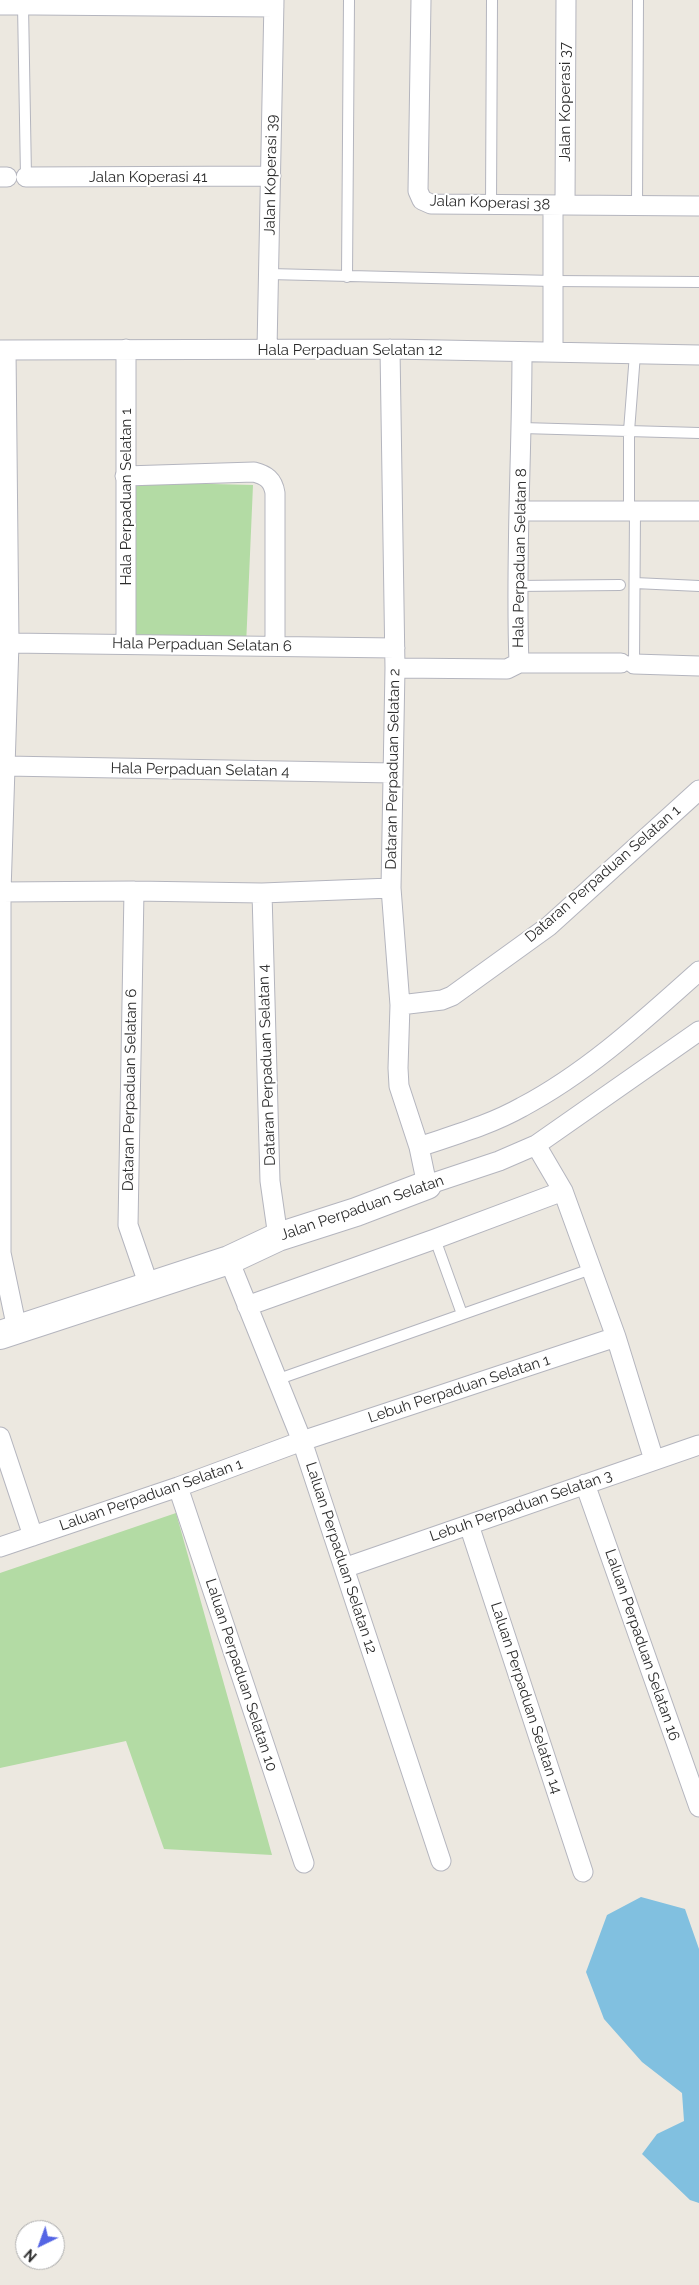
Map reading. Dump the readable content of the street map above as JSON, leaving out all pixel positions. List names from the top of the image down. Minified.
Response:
{"streets":{"street":["Jalan Koperasi 37","Jalan Koperasi 39","Jalan Koperasi 41","Jalan Koperasi 38","Hala Perpaduan Selatan 12","Hala Perpaduan Selatan 1","Hala Perpaduan Selatan 8","Hala Perpaduan Selatan 6","Dataran Perpaduan Selatan 2","Hala Perpaduan Selatan 4","Dataran Perpaduan Selatan 1","Dataran Perpaduan Selatan 4","Dataran Perpaduan Selatan 6","Jalan Perpaduan Selatan","Lebuh Perpaduan Selatan 1","Laluan Perpaduan Selatan 1","Lebuh Perpaduan Selatan 3","Laluan Perpaduan Selatan 12","Laluan Perpaduan Selatan 16","Laluan Perpaduan Selatan 10","Laluan Perpaduan Selatan 14"]},"crossings":[["Jalan Koperasi 37","Jalan Koperasi 38"],["Jalan Koperasi 37","Hala Perpaduan Selatan 12"],["Jalan Koperasi 39","Jalan Koperasi 41"],["Jalan Koperasi 39","Hala Perpaduan Selatan 12"],["Hala Perpaduan Selatan 12","Hala Perpaduan Selatan 1"],["Hala Perpaduan Selatan 12","Hala Perpaduan Selatan 8"],["Hala Perpaduan Selatan 12","Dataran Perpaduan Selatan 2"],["Hala Perpaduan Selatan 1","Hala Perpaduan Selatan 6"],["Hala Perpaduan Selatan 6","Dataran Perpaduan Selatan 2"],["Dataran Perpaduan Selatan 2","Hala Perpaduan Selatan 4"],["Dataran Perpaduan Selatan 2","Dataran Perpaduan Selatan 1"],["Dataran Perpaduan Selatan 2","Jalan Perpaduan Selatan"],["Dataran Perpaduan Selatan 4","Jalan Perpaduan Selatan"],["Dataran Perpaduan Selatan 6","Jalan Perpaduan Selatan"],["Jalan Perpaduan Selatan","Laluan Perpaduan Selatan 12"],["Lebuh Perpaduan Selatan 1","Laluan Perpaduan Selatan 1"],["Lebuh Perpaduan Selatan 1","Laluan Perpaduan Selatan 12"],["Laluan Perpaduan Selatan 1","Laluan Perpaduan Selatan 12"],["Laluan Perpaduan Selatan 1","Laluan Perpaduan Selatan 10"],["Lebuh Perpaduan Selatan 3","Laluan Perpaduan Selatan 12"],["Lebuh Perpaduan Selatan 3","Laluan Perpaduan Selatan 16"],["Lebuh Perpaduan Selatan 3","Laluan Perpaduan Selatan 14"]],"north":"bottom left"}
